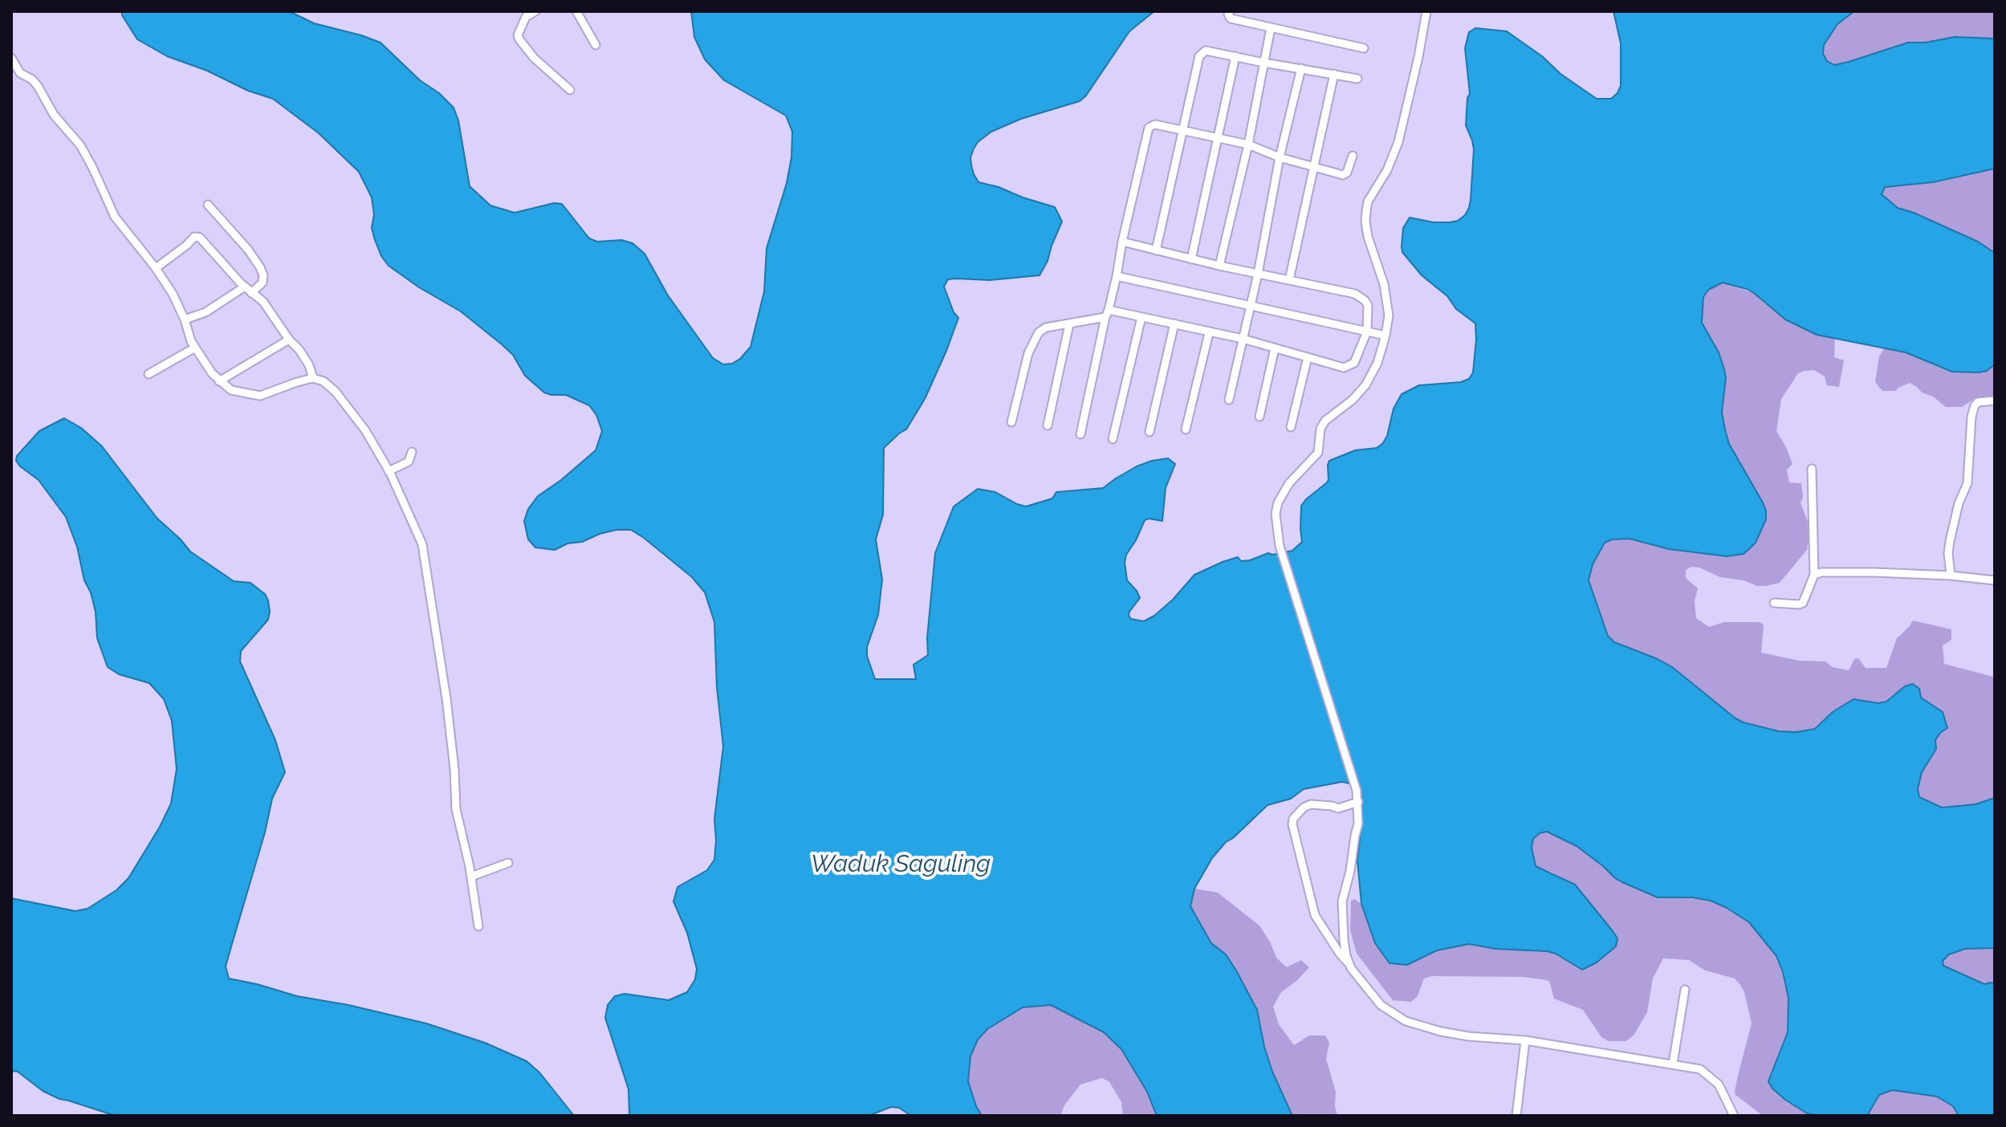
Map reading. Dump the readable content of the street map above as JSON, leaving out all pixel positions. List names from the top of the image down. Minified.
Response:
{"water":["Waduk Saguling"]}
